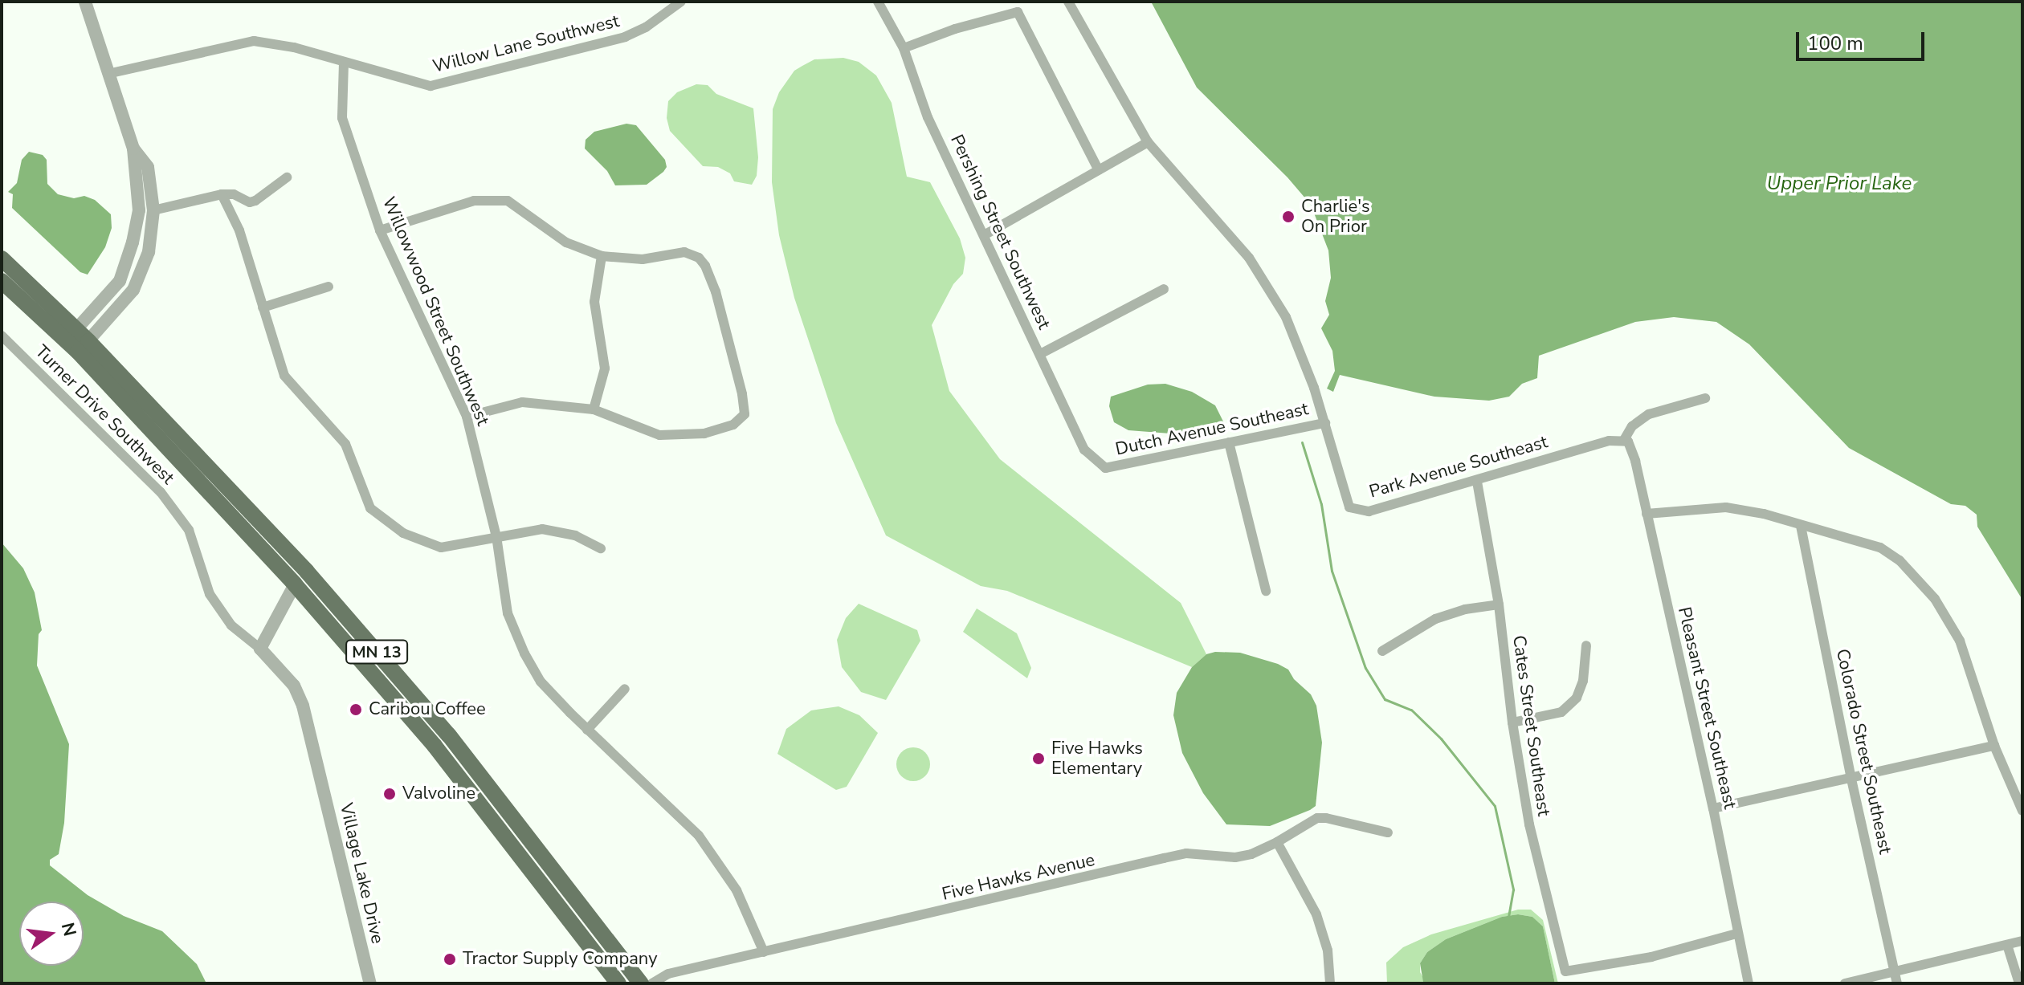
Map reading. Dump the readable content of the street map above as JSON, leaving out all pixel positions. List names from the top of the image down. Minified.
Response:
{"streets":{"main road":["MN 13"],"street":["Willow Lane Southwest","Pershing Street Southwest","Willowwood Street Southwest","Turner Drive Southwest","Dutch Avenue Southeast","Park Avenue Southeast","Pleasant Street Southeast","Cates Street Southeast","Colorado Street Southeast","Village Lake Drive","Five Hawks Avenue"]},"crossings":[["Willow Lane Southwest","Willowwood Street Southwest"],["Pershing Street Southwest","Dutch Avenue Southeast"],["Willowwood Street Southwest","Five Hawks Avenue"],["Turner Drive Southwest","Village Lake Drive"],["Dutch Avenue Southeast","Park Avenue Southeast"],["Park Avenue Southeast","Pleasant Street Southeast"],["Park Avenue Southeast","Cates Street Southeast"],["Pleasant Street Southeast","Cates Street Southeast"]],"water":["Upper Prior Lake"],"places":["Charlie's On Prior","Caribou Coffee","Five Hawks Elementary","Valvoline","Tractor Supply Company"],"scale_bar":"100 m","north":"right"}
